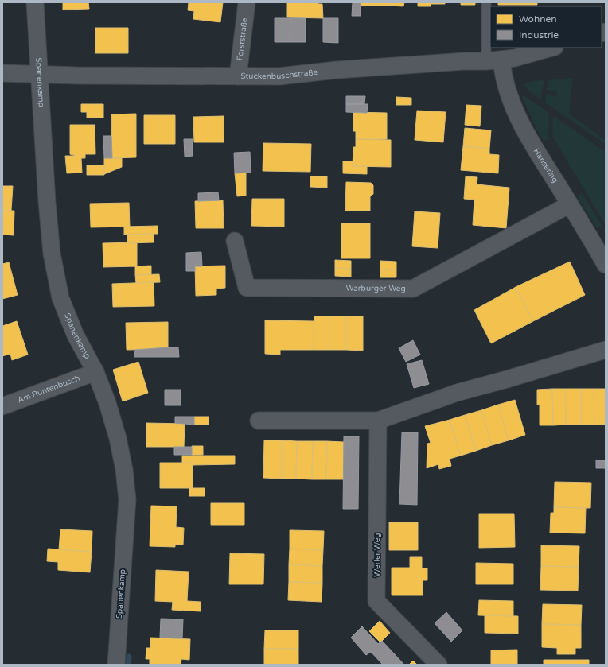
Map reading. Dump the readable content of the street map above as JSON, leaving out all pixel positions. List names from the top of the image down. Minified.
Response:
{"streets":{"street":["Forststraße","Stuckenbuschstraße","Spanenkamp","Hansering","Warburger Weg","Am Runtenbusch","Werler Weg"]},"crossings":[["Forststraße","Stuckenbuschstraße"],["Stuckenbuschstraße","Spanenkamp"],["Stuckenbuschstraße","Hansering"],["Spanenkamp","Am Runtenbusch"],["Hansering","Warburger Weg"]],"legend":["Wohnen","Industrie"]}
